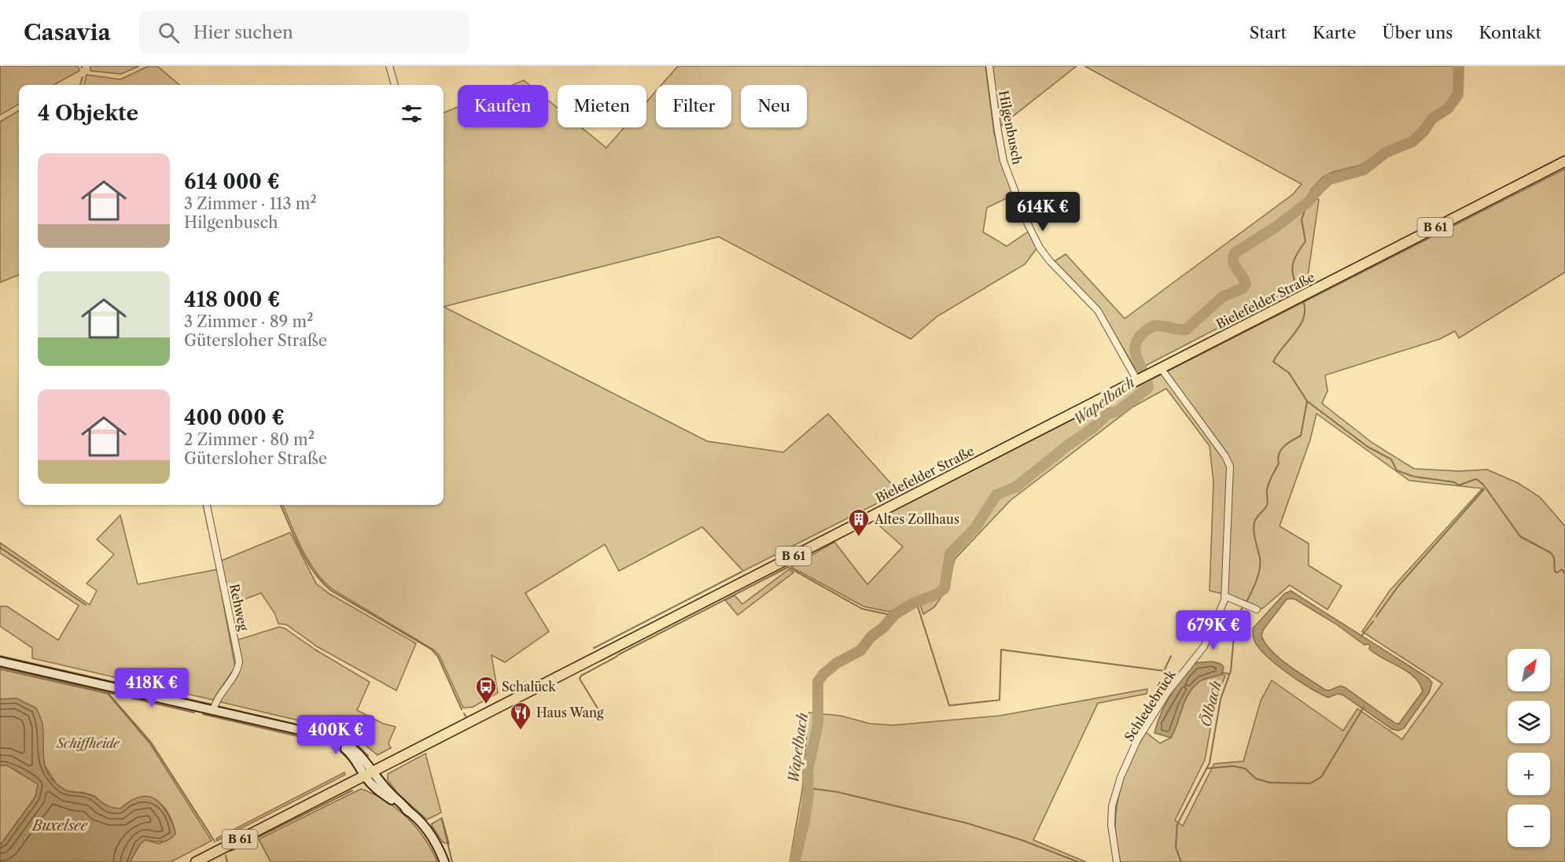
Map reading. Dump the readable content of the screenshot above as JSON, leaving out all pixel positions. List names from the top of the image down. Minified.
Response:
{"streets":{"main road":["B 61","Bielefelder Straße"],"street":["Hilgenbusch","Rehweg","Schledebrück"]},"crossings":[["Hilgenbusch","Bielefelder Straße"],["Bielefelder Straße","Schledebrück"]],"water":["Wapelbach","Ölbach","Buxelsee"],"parks":["Schiffheide"],"places":{"building":["Altes Zollhaus"],"bus stop":["Schalück"],"restaurant":["Haus Wang"]},"north":"top right","page":{"header":"Casavia","search":"Hier suchen","nav":["Start","Karte","Über uns","Kontakt"],"chip":["Kaufen","Mieten","Filter","Neu"],"heading":"4 Objekte","list":[{"name":"614 000 €","note":"3 Zimmer · 113 m² · Hilgenbusch"},{"name":"418 000 €","note":"3 Zimmer · 89 m² · Gütersloher Straße"},{"name":"400 000 €","note":"2 Zimmer · 80 m² · Gütersloher Straße"}],"price":["614K €","679K €","418K €","400K €"],"map_buttons":["+","−"]}}
